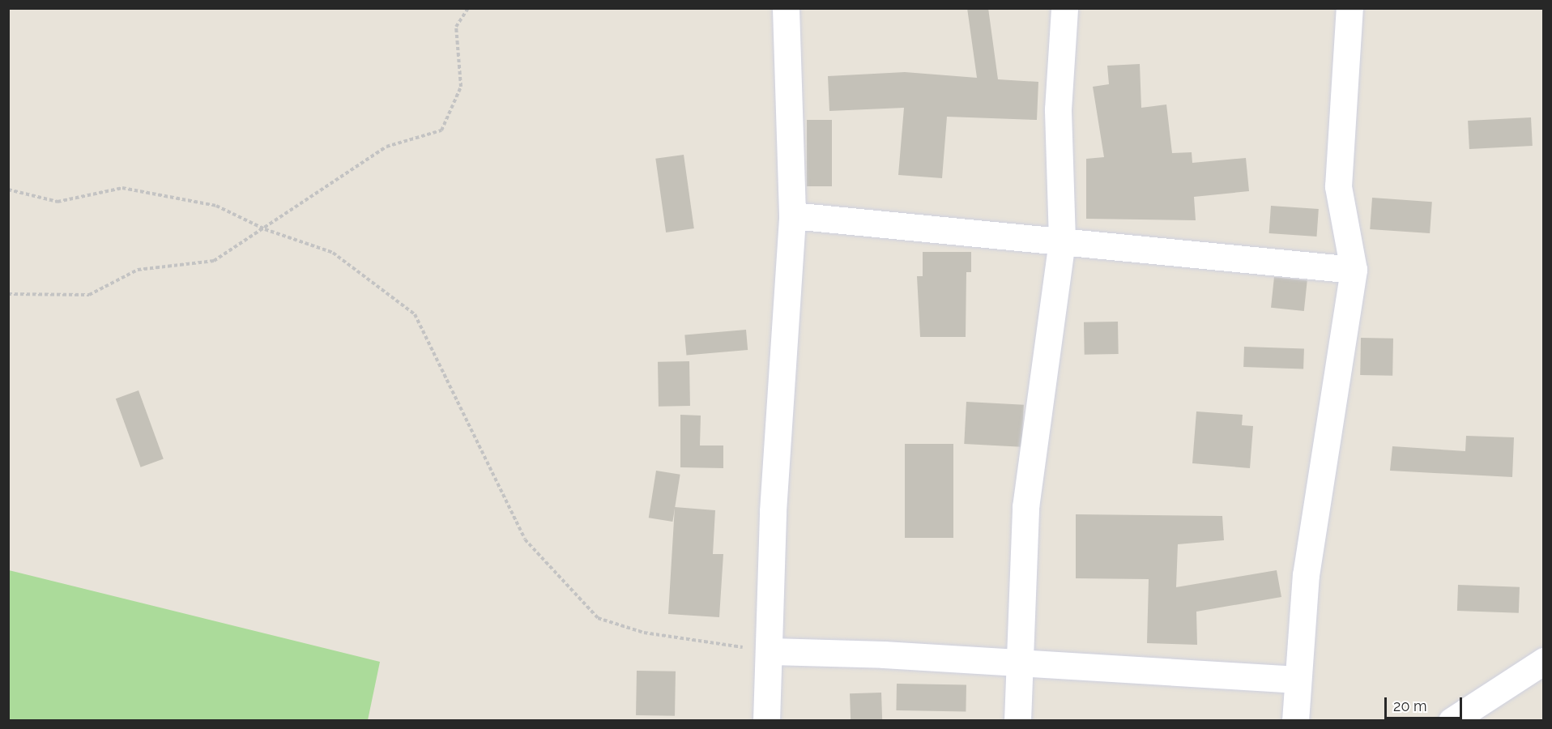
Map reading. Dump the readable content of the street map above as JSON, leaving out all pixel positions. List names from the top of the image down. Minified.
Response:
{"scale_bar":"20 m"}
